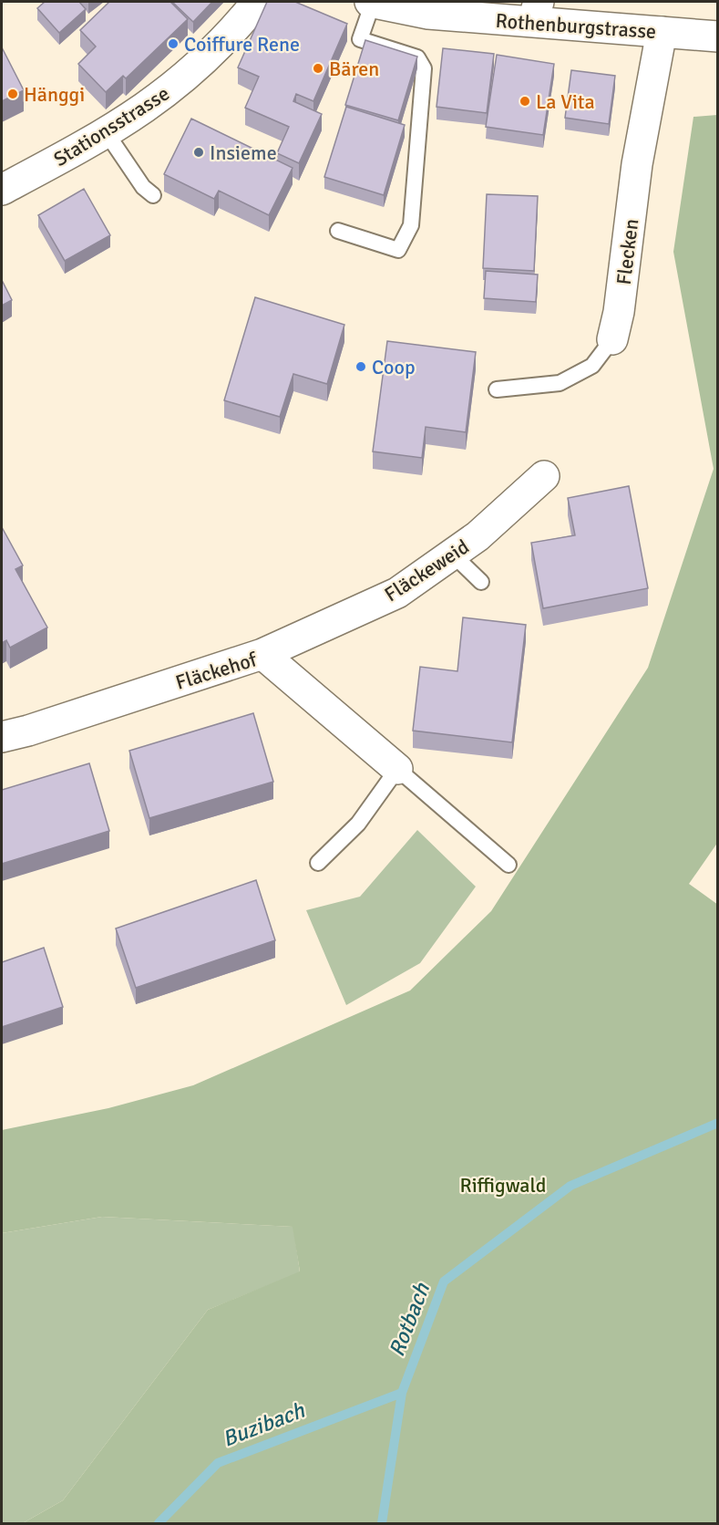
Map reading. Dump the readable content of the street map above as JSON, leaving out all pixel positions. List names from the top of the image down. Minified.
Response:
{"streets":{"street":["Rothenburgstrasse","Stationsstrasse","Flecken","Fläckeweid","Fläckehof"]},"crossings":[["Rothenburgstrasse","Flecken"],["Fläckeweid","Fläckehof"]],"water":["Rotbach","Buzibach"],"parks":["Riffigwald"],"places":["Coiffure Rene","Bären","Hänggi","La Vita","Insieme","Coop"]}
